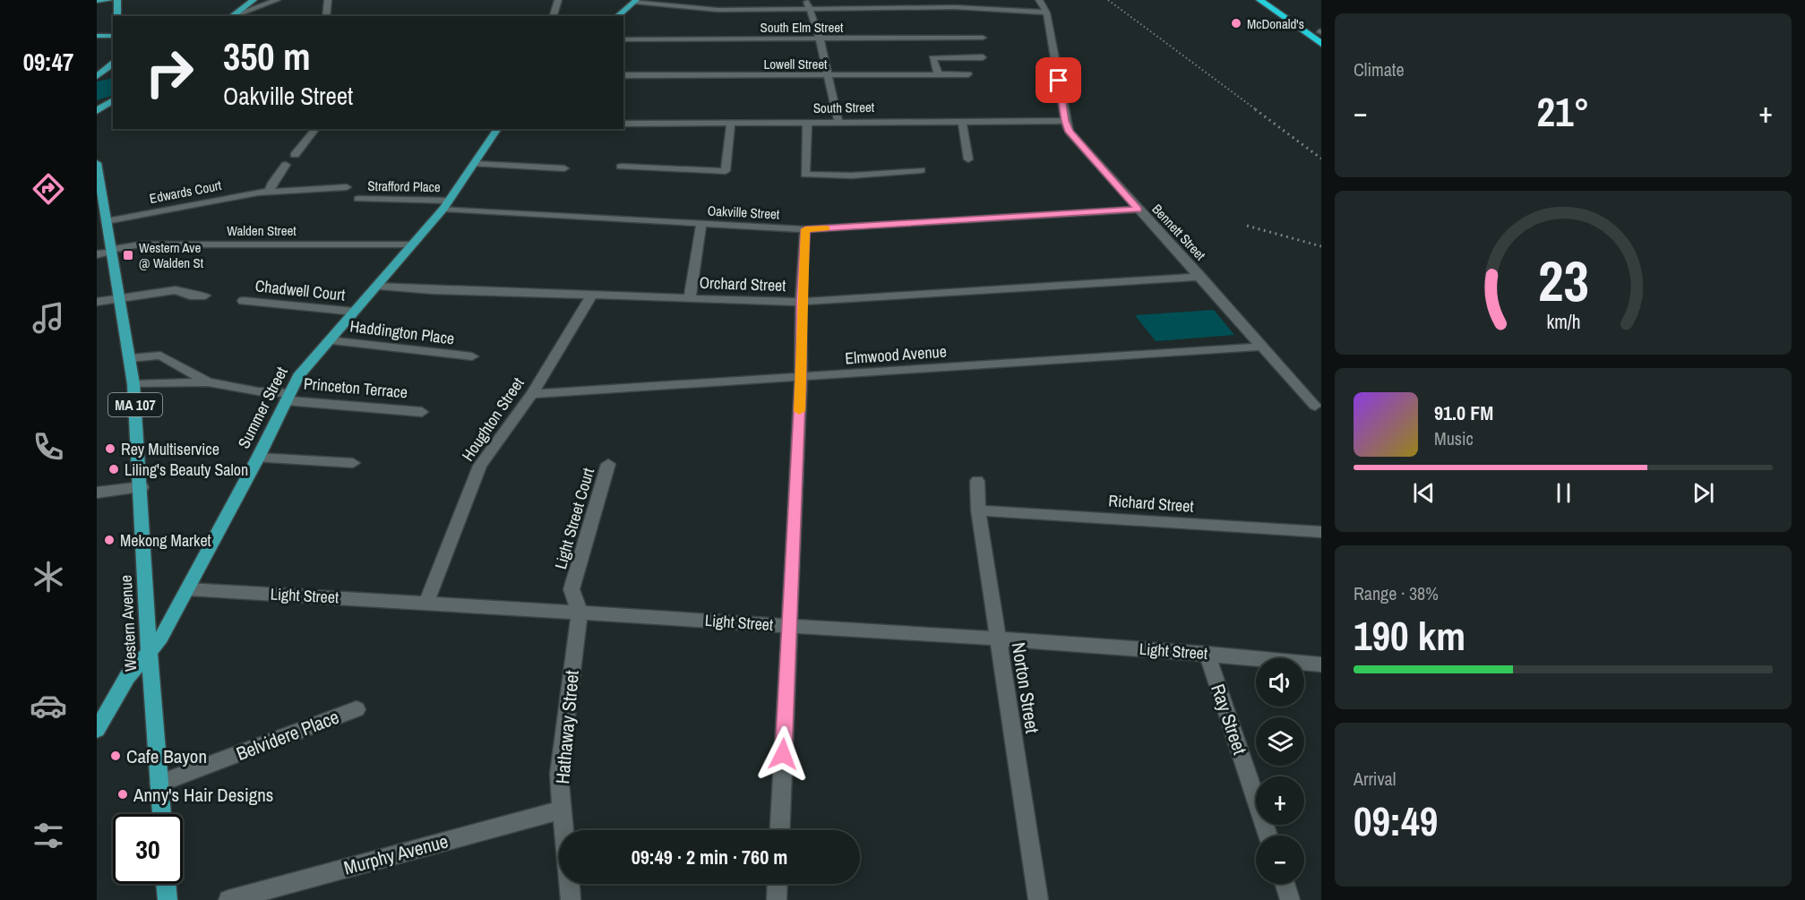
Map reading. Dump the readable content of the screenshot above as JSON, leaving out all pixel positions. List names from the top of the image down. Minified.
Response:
{"streets":{"main road":["MA 107","Summer Street","Western Avenue"],"street":["South Elm Street","Lowell Street","South Street","Strafford Place","Edwards Court","Oakville Street","Walden Street","Bennett Street","Orchard Street","Chadwell Court","Haddington Place","Elmwood Avenue","Princeton Terrace","Houghton Street","Richard Street","Light Street Court","Light Street","Norton Street","Ray Street","Hathaway Street","Belvidere Place","Murphy Avenue"]},"crossings":[["South Street","Bennett Street"],["Strafford Place","Oakville Street"],["Strafford Place","Summer Street"],["Edwards Court","Western Avenue"],["Oakville Street","Bennett Street"],["Oakville Street","Summer Street"],["Walden Street","Summer Street"],["Walden Street","Western Avenue"],["Bennett Street","Orchard Street"],["Bennett Street","Elmwood Avenue"],["Orchard Street","Summer Street"],["Orchard Street","Houghton Street"],["Chadwell Court","Summer Street"],["Haddington Place","Summer Street"],["Elmwood Avenue","Houghton Street"],["Princeton Terrace","Summer Street"],["Summer Street","Light Street"],["Summer Street","Western Avenue"],["Houghton Street","Light Street"],["Richard Street","Norton Street"],["Light Street Court","Light Street"],["Light Street Court","Hathaway Street"],["Light Street","Norton Street"],["Light Street","Ray Street"],["Light Street","Hathaway Street"],["Western Avenue","Belvidere Place"],["Hathaway Street","Murphy Avenue"]],"places":{"other":["McDonald's","Rey Multiservice","Liling's Beauty Salon","Mekong Market","Cafe Bayon","Anny's Hair Designs"],"transit":["Western Ave @ Walden St"]},"page":{"tabs":"09:47","tile":["Climate",["Range · 38%","190 km"],["Arrival","09:49"]],"turn":["350 m","Oakville Street"],"heat":["−","21°","+"],"song":["91.0 FM","Music"],"map_buttons":["+","−"],"limit":"30","trip":"09:49 · 2 min · 760 m","gauge":["23","km/h"]}}
